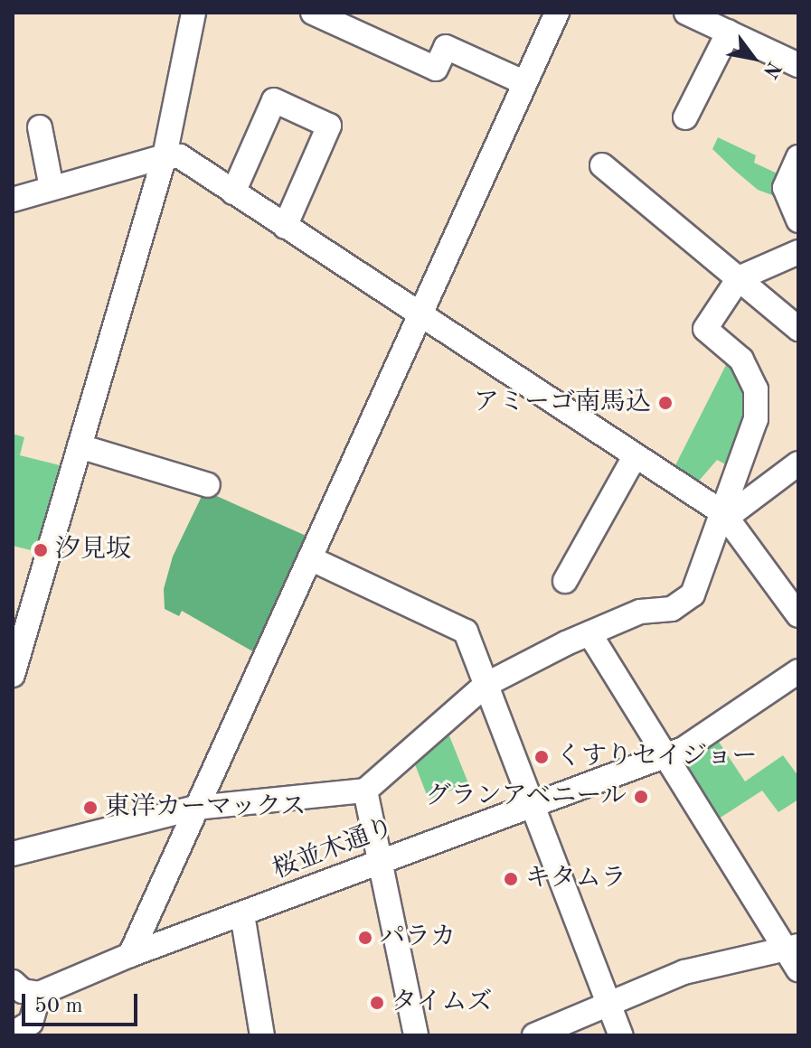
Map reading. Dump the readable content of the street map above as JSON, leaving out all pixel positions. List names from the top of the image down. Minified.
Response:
{"streets":{"street":["桜並木通り"]},"places":["アミーゴ南馬込","汐見坂","くすりセイジョー","グランアベニール","東洋カーマックス","キタムラ","パラカ","タイムズ"],"scale_bar":"50 m","north":"bottom right"}
